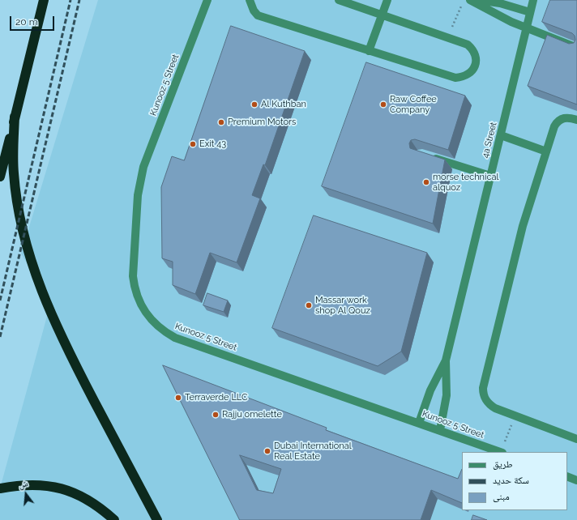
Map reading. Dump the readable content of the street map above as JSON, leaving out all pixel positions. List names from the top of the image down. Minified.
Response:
{"streets":{"street":["Kunooz 5 Street","4a Street"]},"crossings":[["Kunooz 5 Street","4a Street"]],"places":["Al Kuthban","Raw Coffee Company","Premium Motors","Exit 43","morse technical alquoz","Massar work shop Al Qouz","Terraverde LLC","Rajju omelette","Dubai International Real Estate"],"legend":["طريق","سكة حديد","مبنى"],"scale_bar":"20 m","north":"top"}
